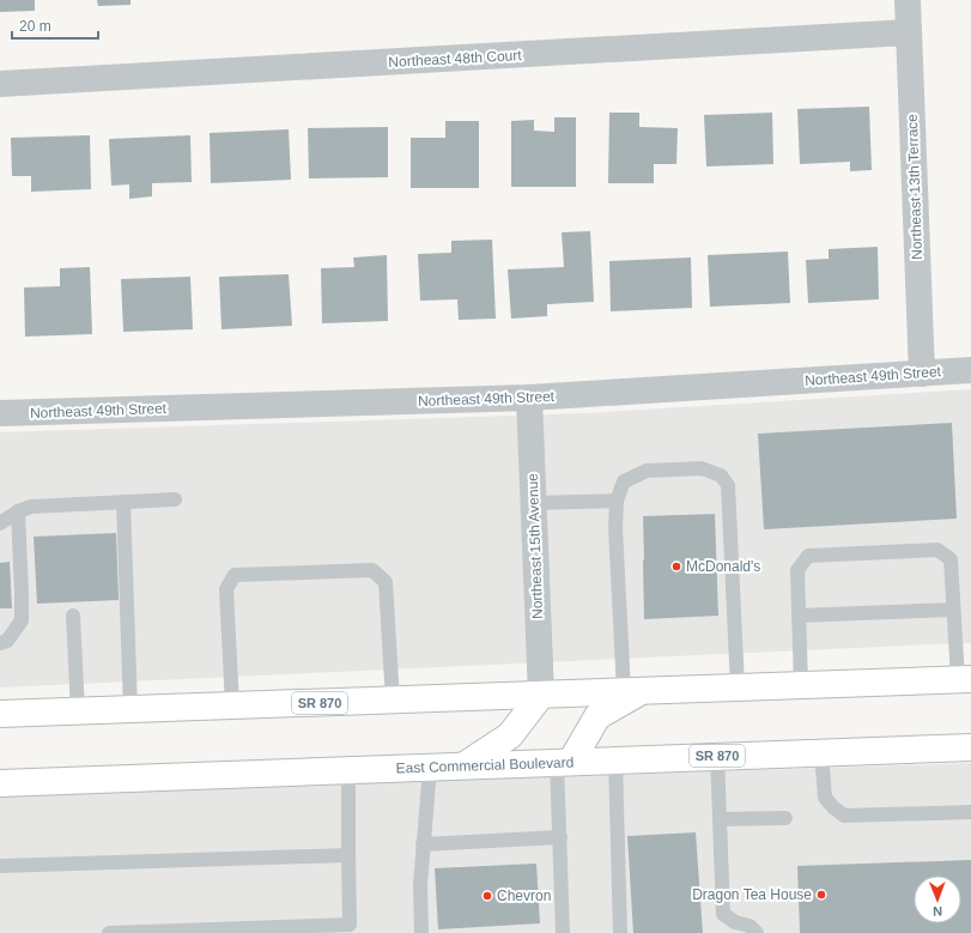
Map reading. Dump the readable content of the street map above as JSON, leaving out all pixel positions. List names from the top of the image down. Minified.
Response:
{"streets":{"main road":["SR 870","East Commercial Boulevard"],"street":["Northeast 48th Court","Northeast 13th Terrace","Northeast 49th Street","Northeast 15th Avenue"]},"crossings":[["Northeast 48th Court","Northeast 13th Terrace"],["Northeast 13th Terrace","Northeast 49th Street"],["Northeast 49th Street","Northeast 15th Avenue"],["Northeast 15th Avenue","SR 870"]],"places":["McDonald's","Dragon Tea House","Chevron"],"scale_bar":"20 m","north":"bottom"}
